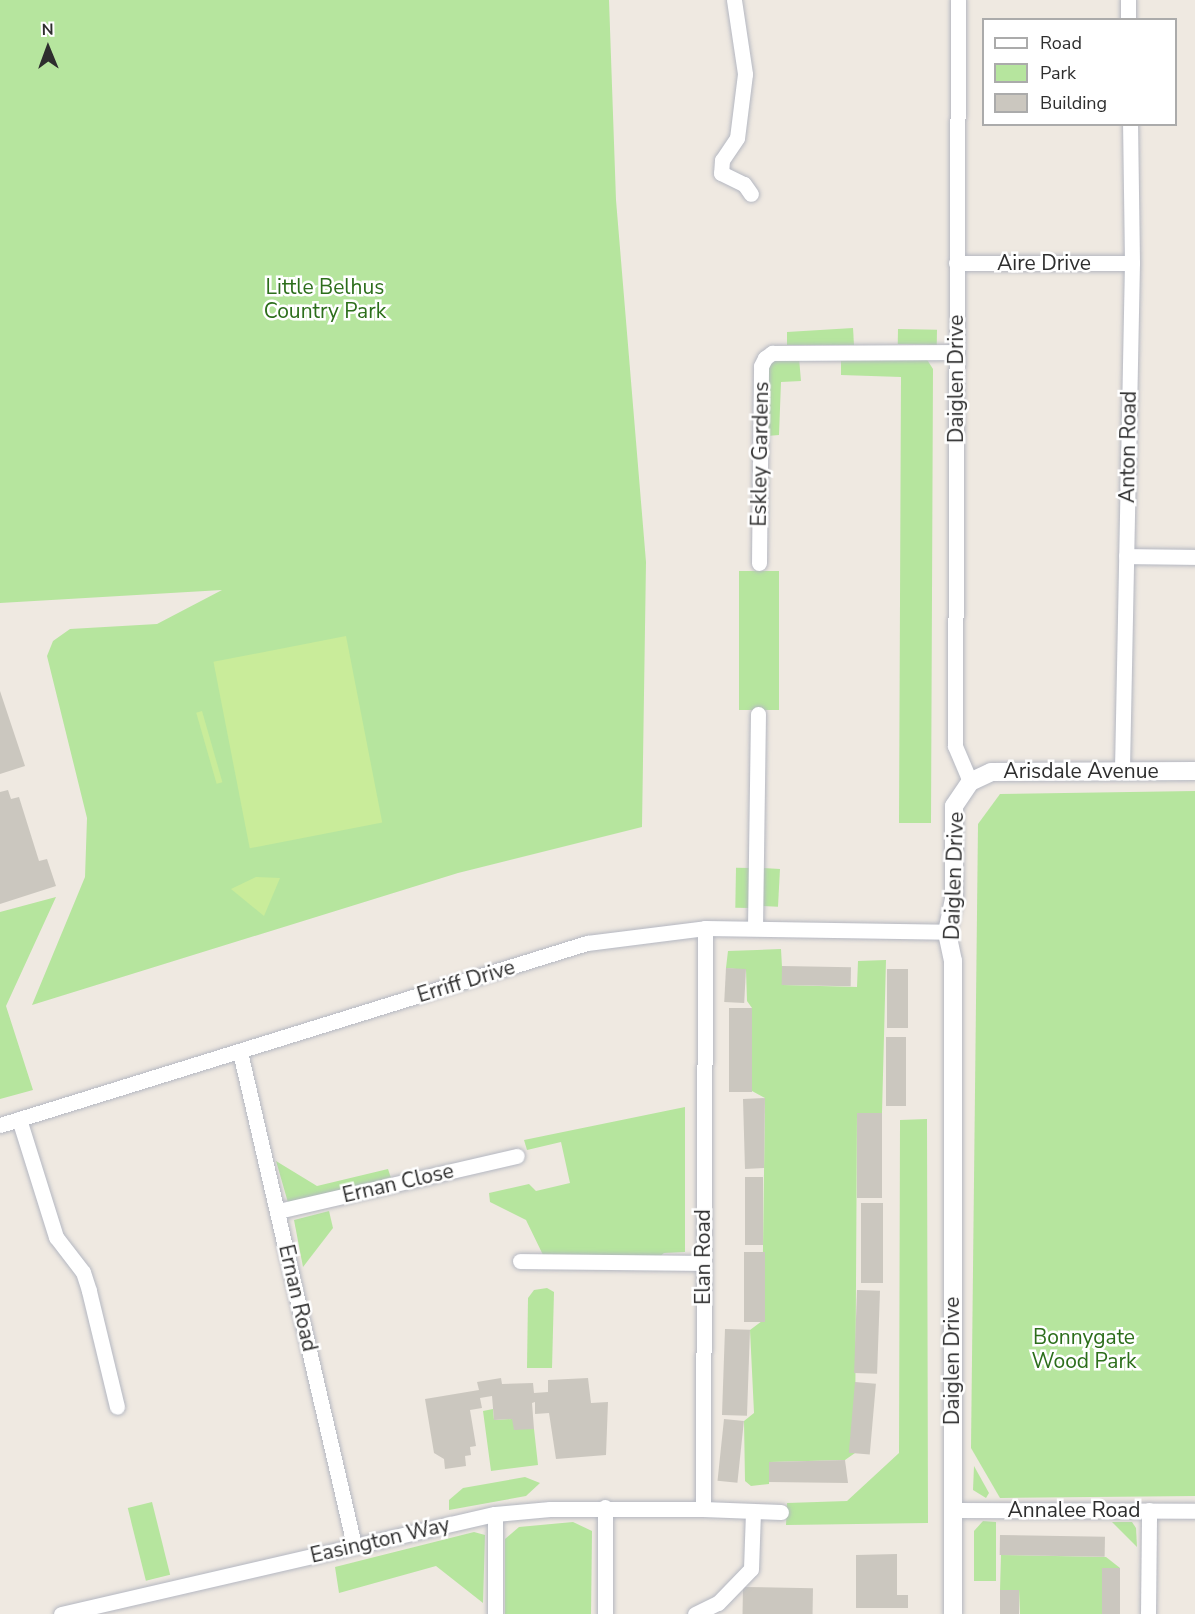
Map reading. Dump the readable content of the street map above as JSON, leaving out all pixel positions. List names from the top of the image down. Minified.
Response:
{"streets":{"street":["Aire Drive","Daiglen Drive","Anton Road","Eskley Gardens","Arisdale Avenue","Erriff Drive","Ernan Close","Elan Road","Ernan Road","Annalee Road","Easington Way"]},"crossings":[["Aire Drive","Daiglen Drive"],["Aire Drive","Anton Road"],["Daiglen Drive","Eskley Gardens"],["Daiglen Drive","Arisdale Avenue"],["Daiglen Drive","Erriff Drive"],["Daiglen Drive","Annalee Road"],["Anton Road","Arisdale Avenue"],["Erriff Drive","Elan Road"],["Erriff Drive","Ernan Road"],["Ernan Close","Ernan Road"],["Elan Road","Easington Way"],["Ernan Road","Easington Way"]],"parks":["Little Belhus Country Park","Bonnygate Wood Park"],"legend":["Road","Park","Building"],"north":"top"}
